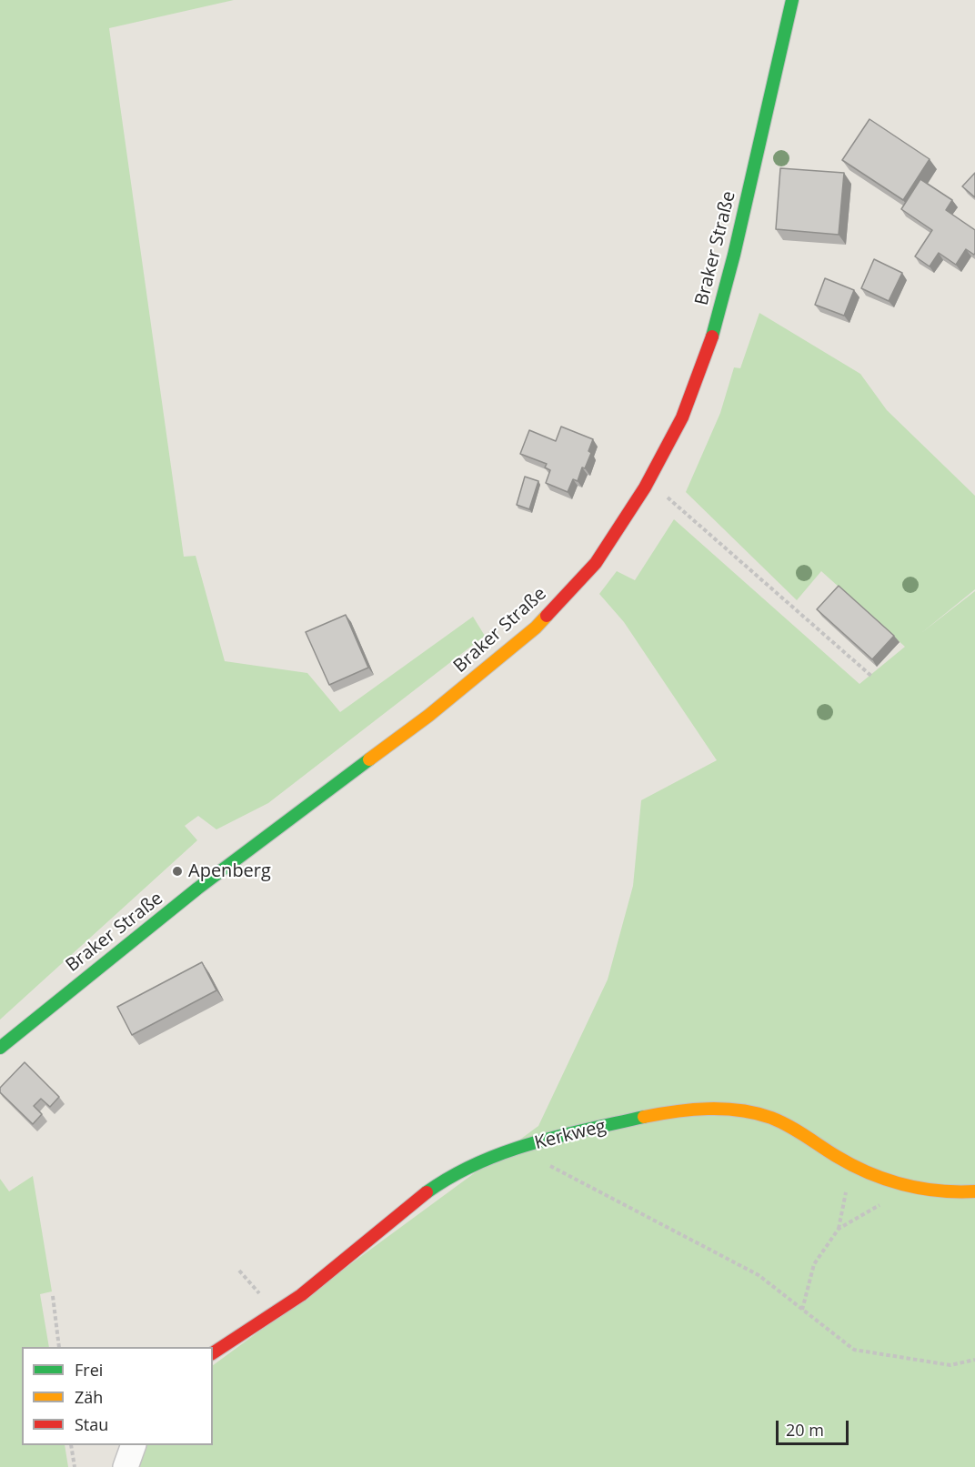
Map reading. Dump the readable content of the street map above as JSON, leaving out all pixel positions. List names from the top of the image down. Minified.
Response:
{"streets":{"street":["Braker Straße","Kerkweg"]},"places":["Apenberg"],"legend":["Frei","Zäh","Stau"],"scale_bar":"20 m"}
